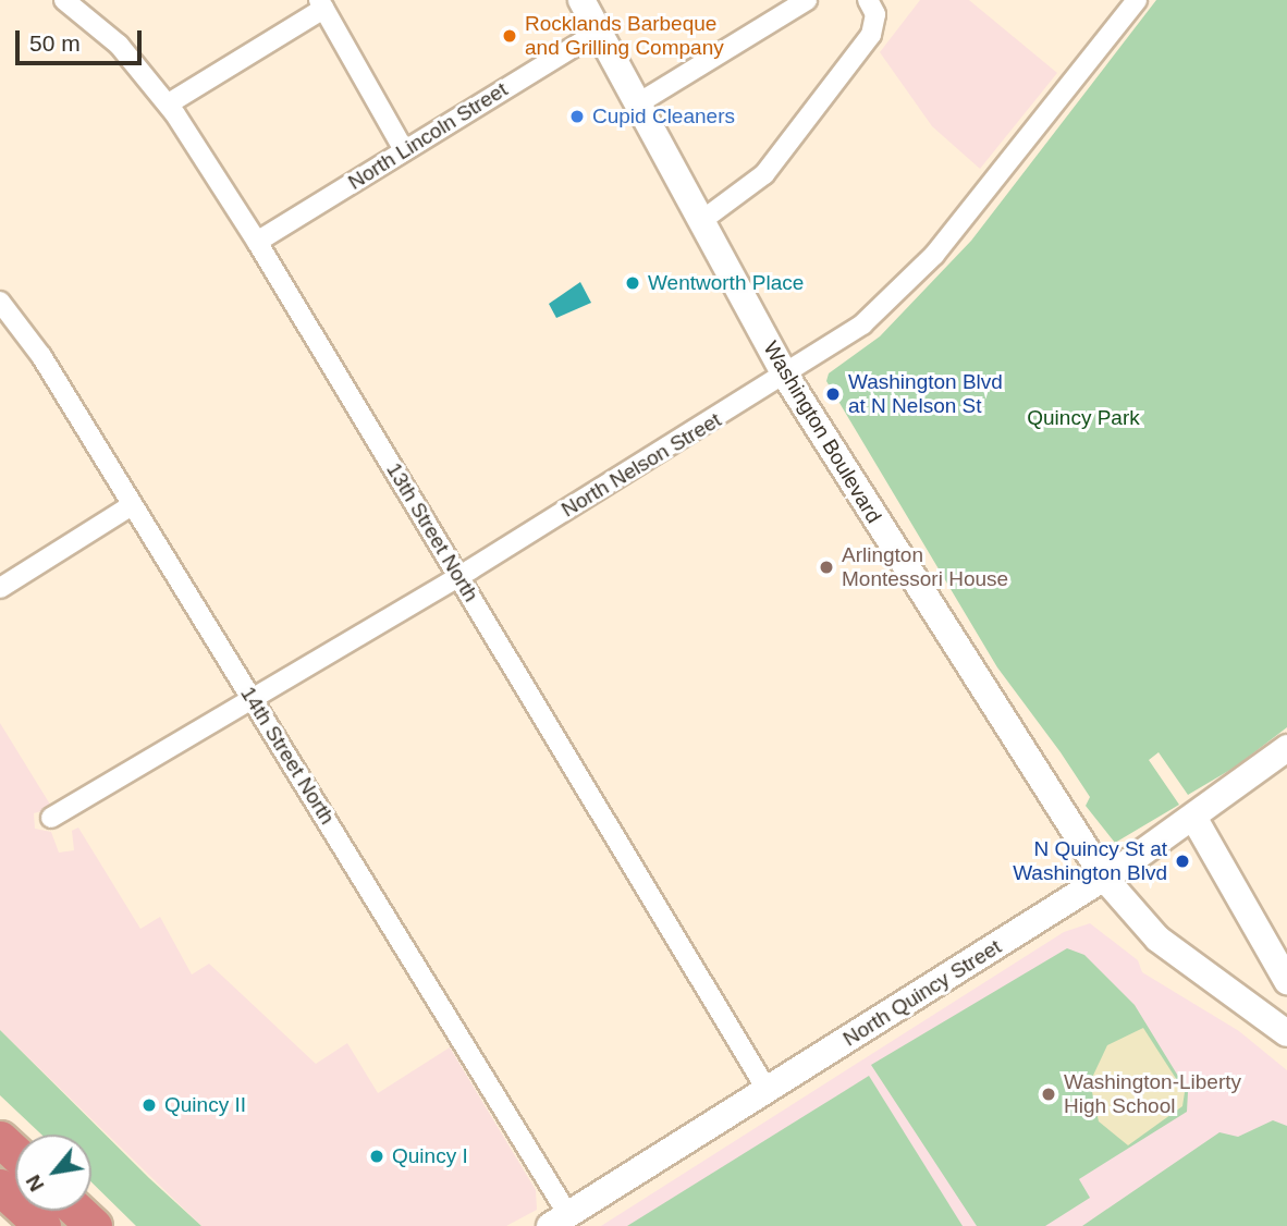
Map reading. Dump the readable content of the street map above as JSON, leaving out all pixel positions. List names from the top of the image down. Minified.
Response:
{"streets":{"main road":["Washington Boulevard","North Quincy Street"],"street":["North Lincoln Street","North Nelson Street","13th Street North","14th Street North"]},"crossings":[["North Lincoln Street","Washington Boulevard"],["North Lincoln Street","13th Street North"],["Washington Boulevard","North Nelson Street"],["Washington Boulevard","North Quincy Street"],["North Nelson Street","13th Street North"],["North Nelson Street","14th Street North"],["13th Street North","North Quincy Street"],["14th Street North","North Quincy Street"]],"parks":["Quincy Park"],"places":["Rocklands Barbeque and Grilling Company","Cupid Cleaners","Wentworth Place","Washington Blvd at N Nelson St","Arlington Montessori House","N Quincy St at Washington Blvd","Washington-Liberty High School","Quincy II","Quincy I"],"scale_bar":"50 m","north":"bottom left"}
